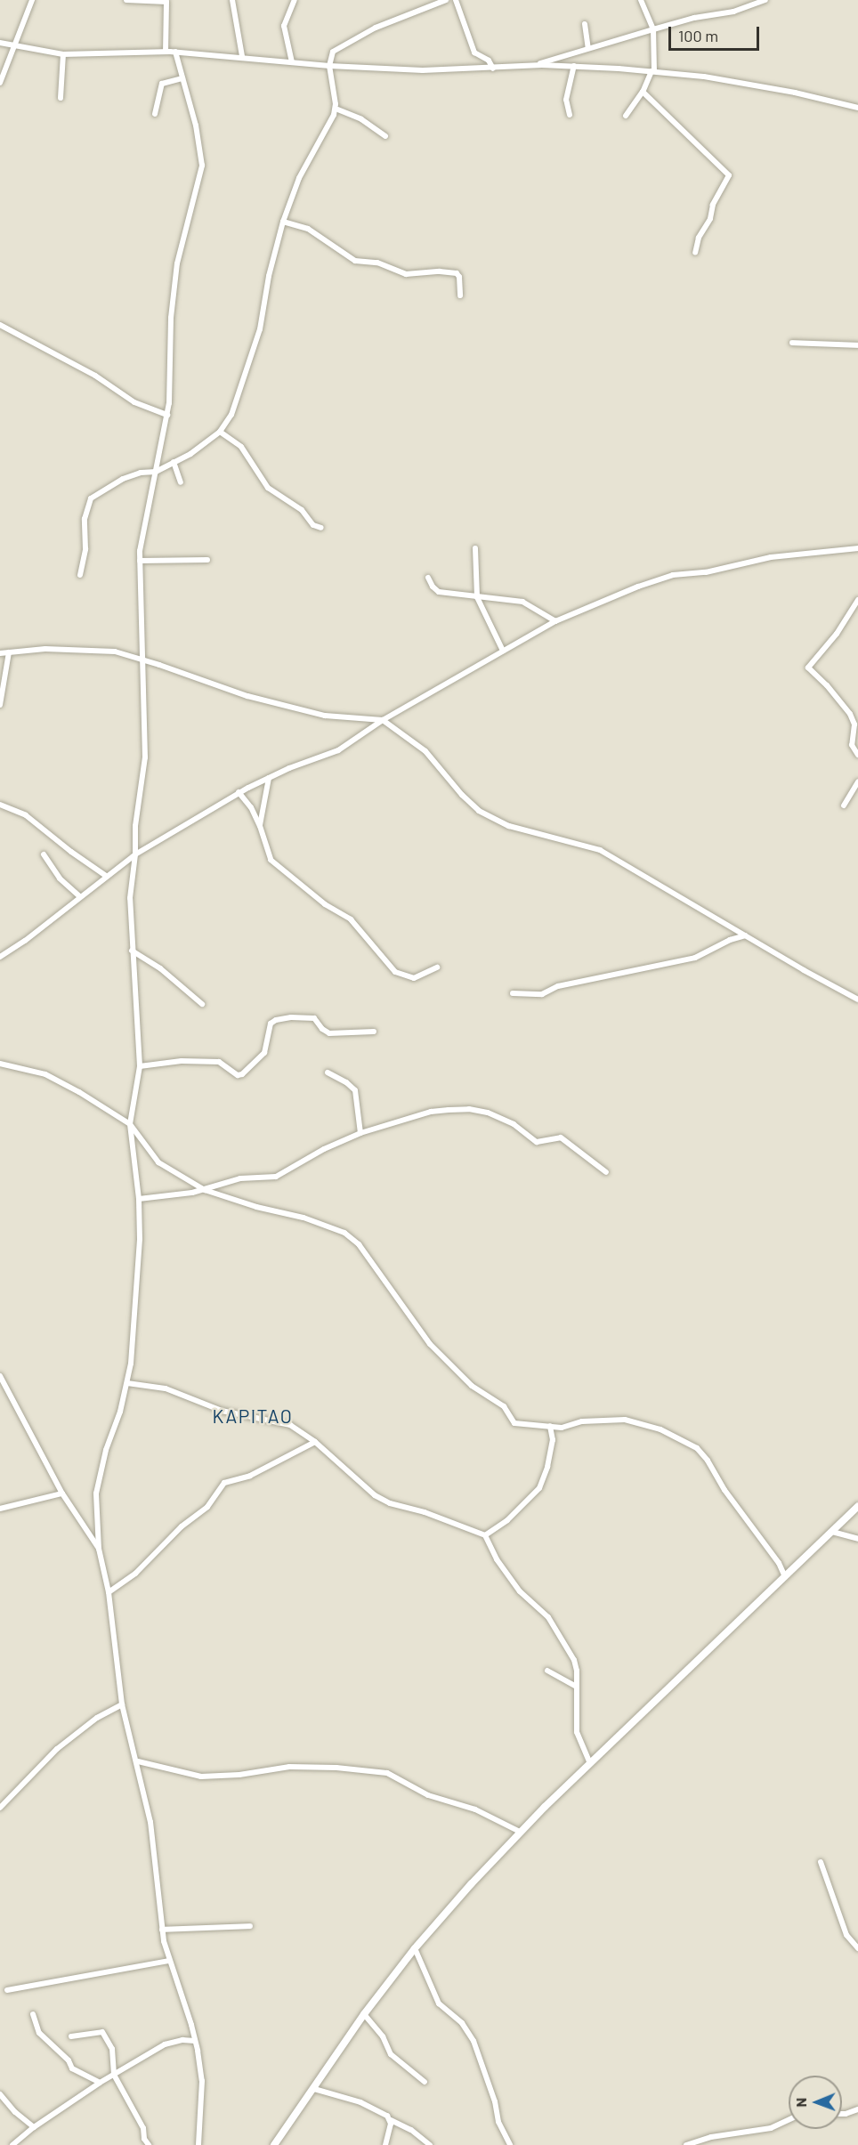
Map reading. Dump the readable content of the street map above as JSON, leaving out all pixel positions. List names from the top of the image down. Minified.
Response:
{"districts":["KAPITAO"],"scale_bar":"100 m","north":"left"}
